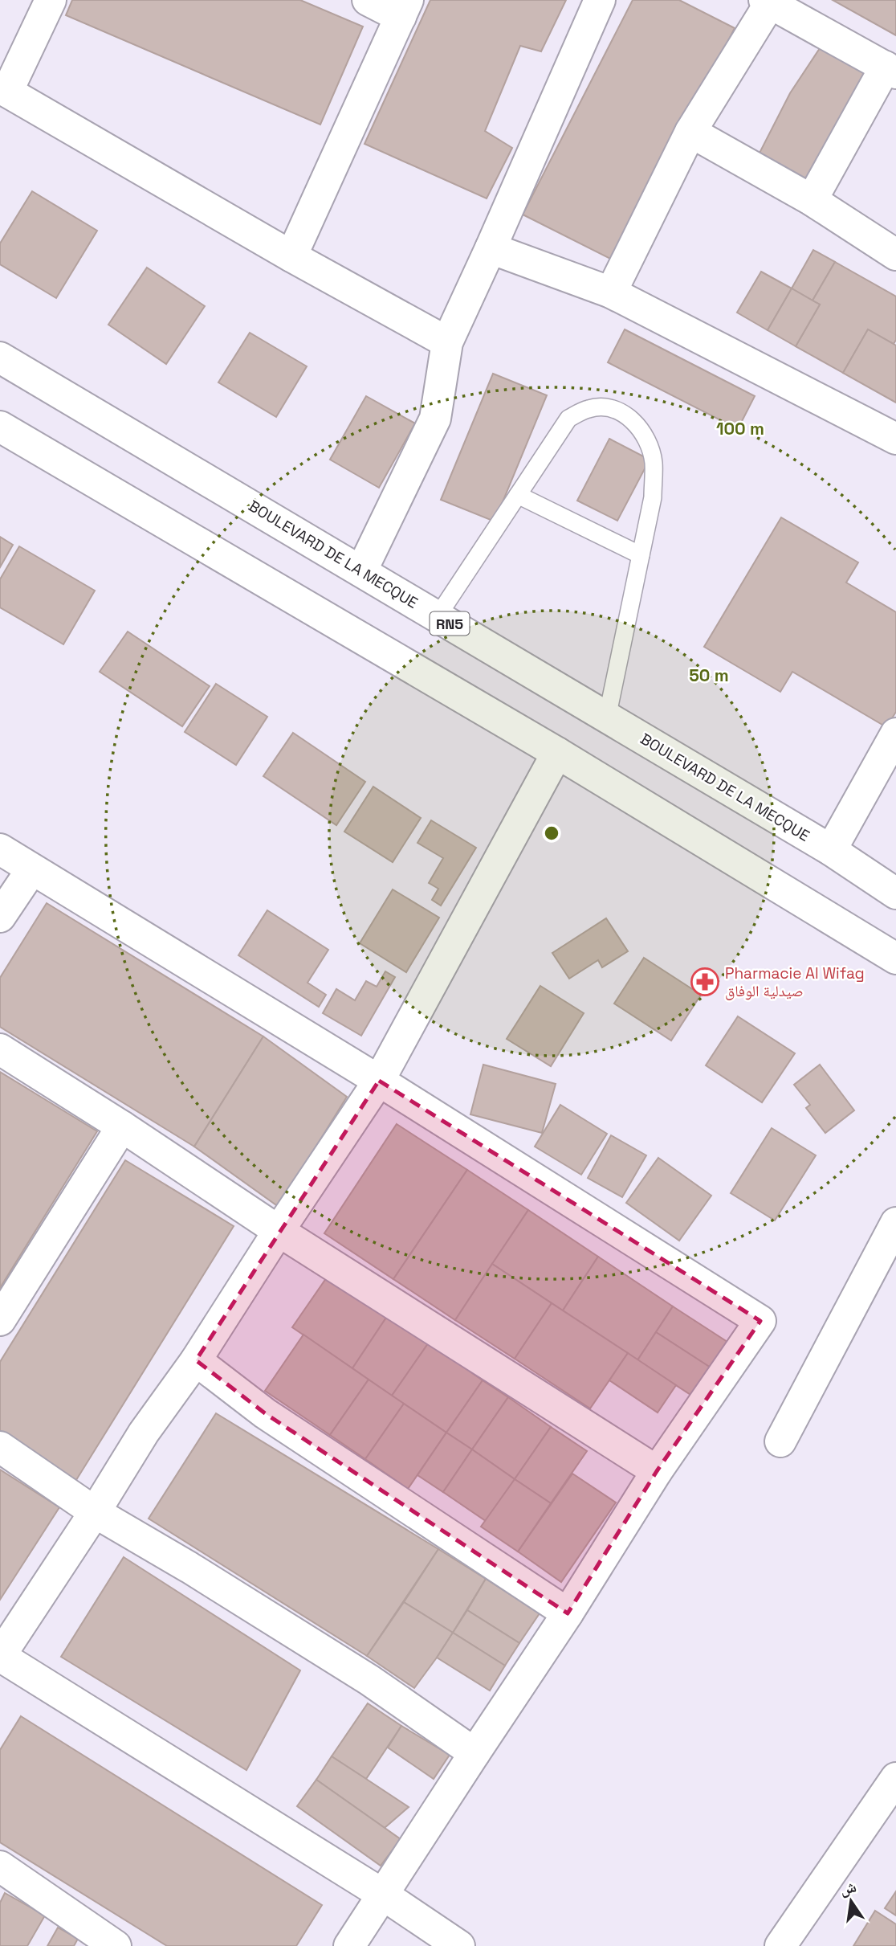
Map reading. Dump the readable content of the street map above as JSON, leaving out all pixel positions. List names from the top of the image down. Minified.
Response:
{"streets":{"street":["BOULEVARD DE LA MECQUE","RN5"]},"places":{"pharmacy":["Pharmacie Al Wifag صيدلية الوفاق"]},"north":"top","rings":["100 m","50 m"]}
